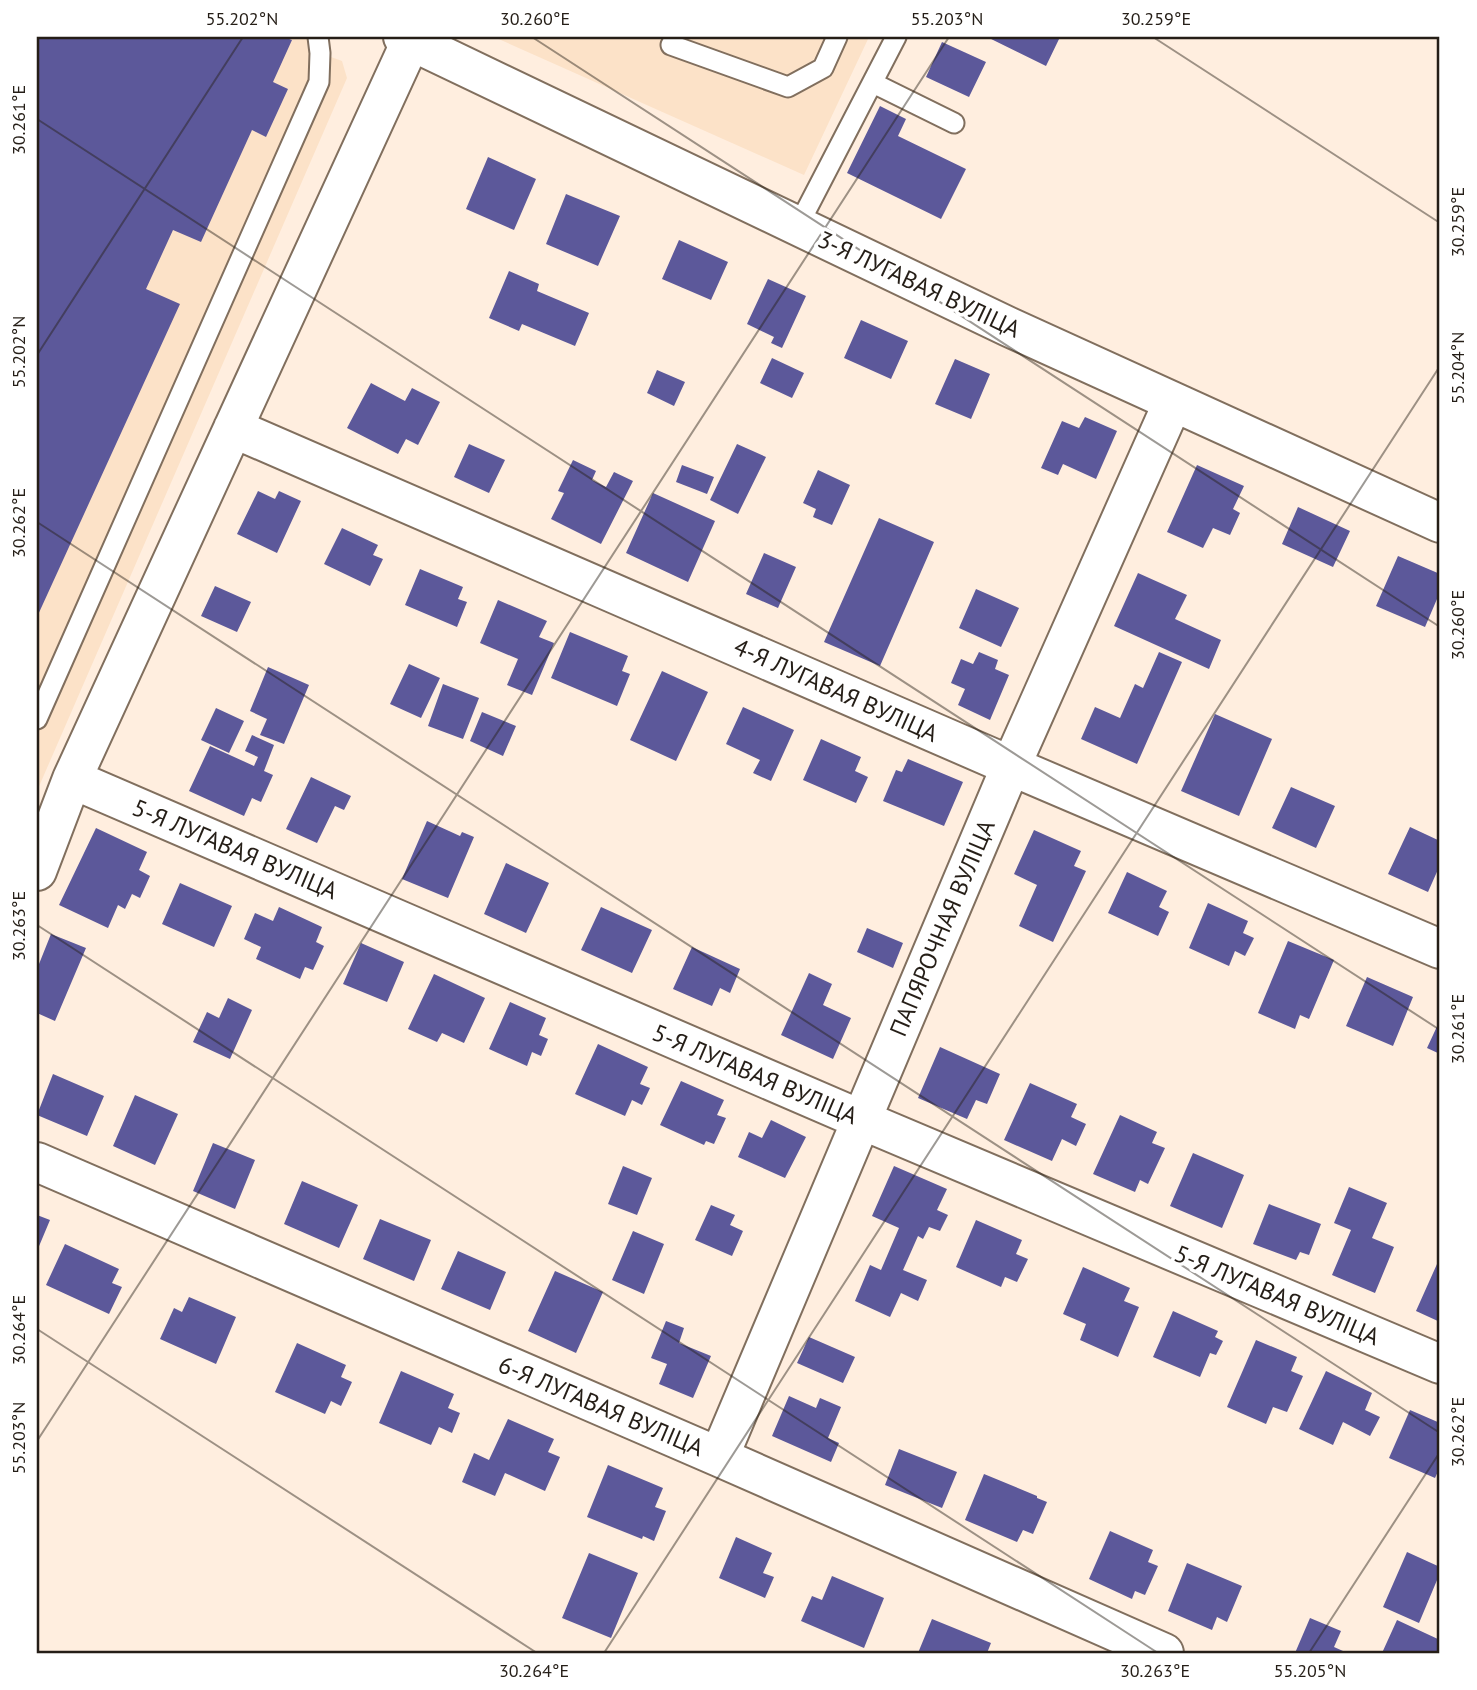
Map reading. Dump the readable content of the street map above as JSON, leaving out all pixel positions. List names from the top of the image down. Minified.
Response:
{"streets":{"street":["3-Я ЛУГАВАЯ ВУЛІЦА","4-Я ЛУГАВАЯ ВУЛІЦА","5-Я ЛУГАВАЯ ВУЛІЦА","ПАПЯРОЧНАЯ ВУЛІЦА","6-Я ЛУГАВАЯ ВУЛІЦА"]},"crossings":[["3-Я ЛУГАВАЯ ВУЛІЦА","ПАПЯРОЧНАЯ ВУЛІЦА"],["4-Я ЛУГАВАЯ ВУЛІЦА","ПАПЯРОЧНАЯ ВУЛІЦА"],["5-Я ЛУГАВАЯ ВУЛІЦА","ПАПЯРОЧНАЯ ВУЛІЦА"],["ПАПЯРОЧНАЯ ВУЛІЦА","6-Я ЛУГАВАЯ ВУЛІЦА"]],"coordinates":["55.202°N","30.260°E","55.203°N","30.259°E","30.261°E","55.204°N","30.262°E","30.263°E","30.264°E","55.205°N"]}
